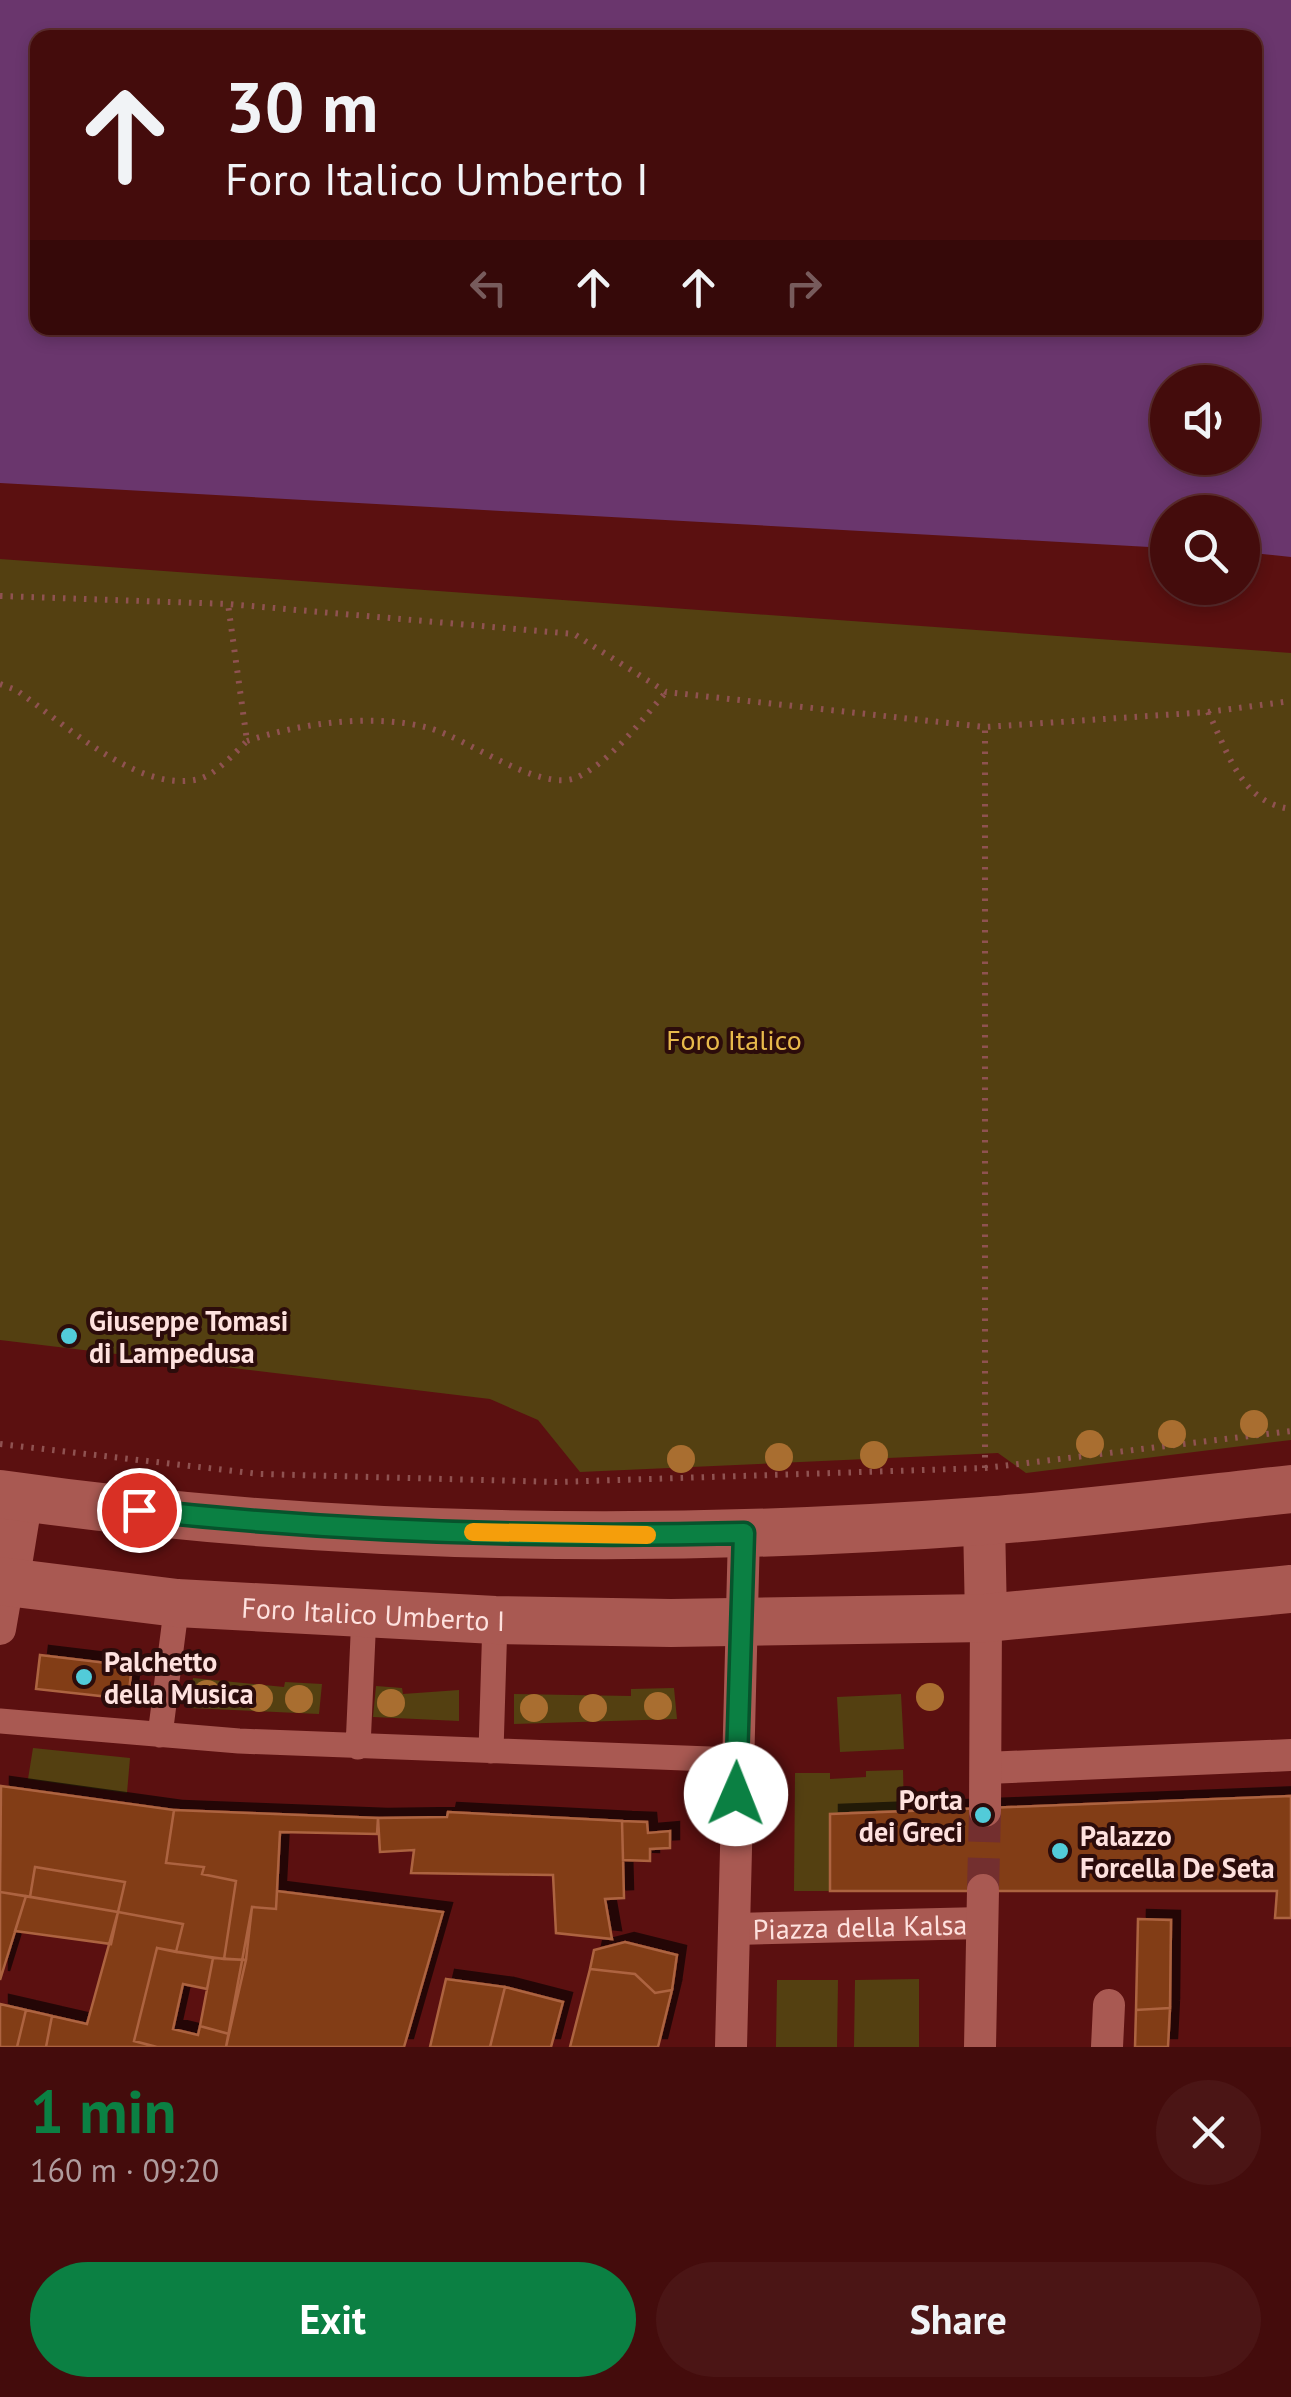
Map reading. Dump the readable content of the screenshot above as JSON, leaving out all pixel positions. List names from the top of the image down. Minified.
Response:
{"streets":{"main road":["Foro Italico Umberto I"],"street":["Piazza della Kalsa"]},"parks":["Foro Italico"],"places":["Giuseppe Tomasi di Lampedusa","Palchetto della Musica","Porta dei Greci","Palazzo Forcella De Seta"],"page":{"turn":["30 m","Foro Italico Umberto I"],"heading":["1 min","160 m · 09:20"],"buttons":["Exit","Share"]}}
